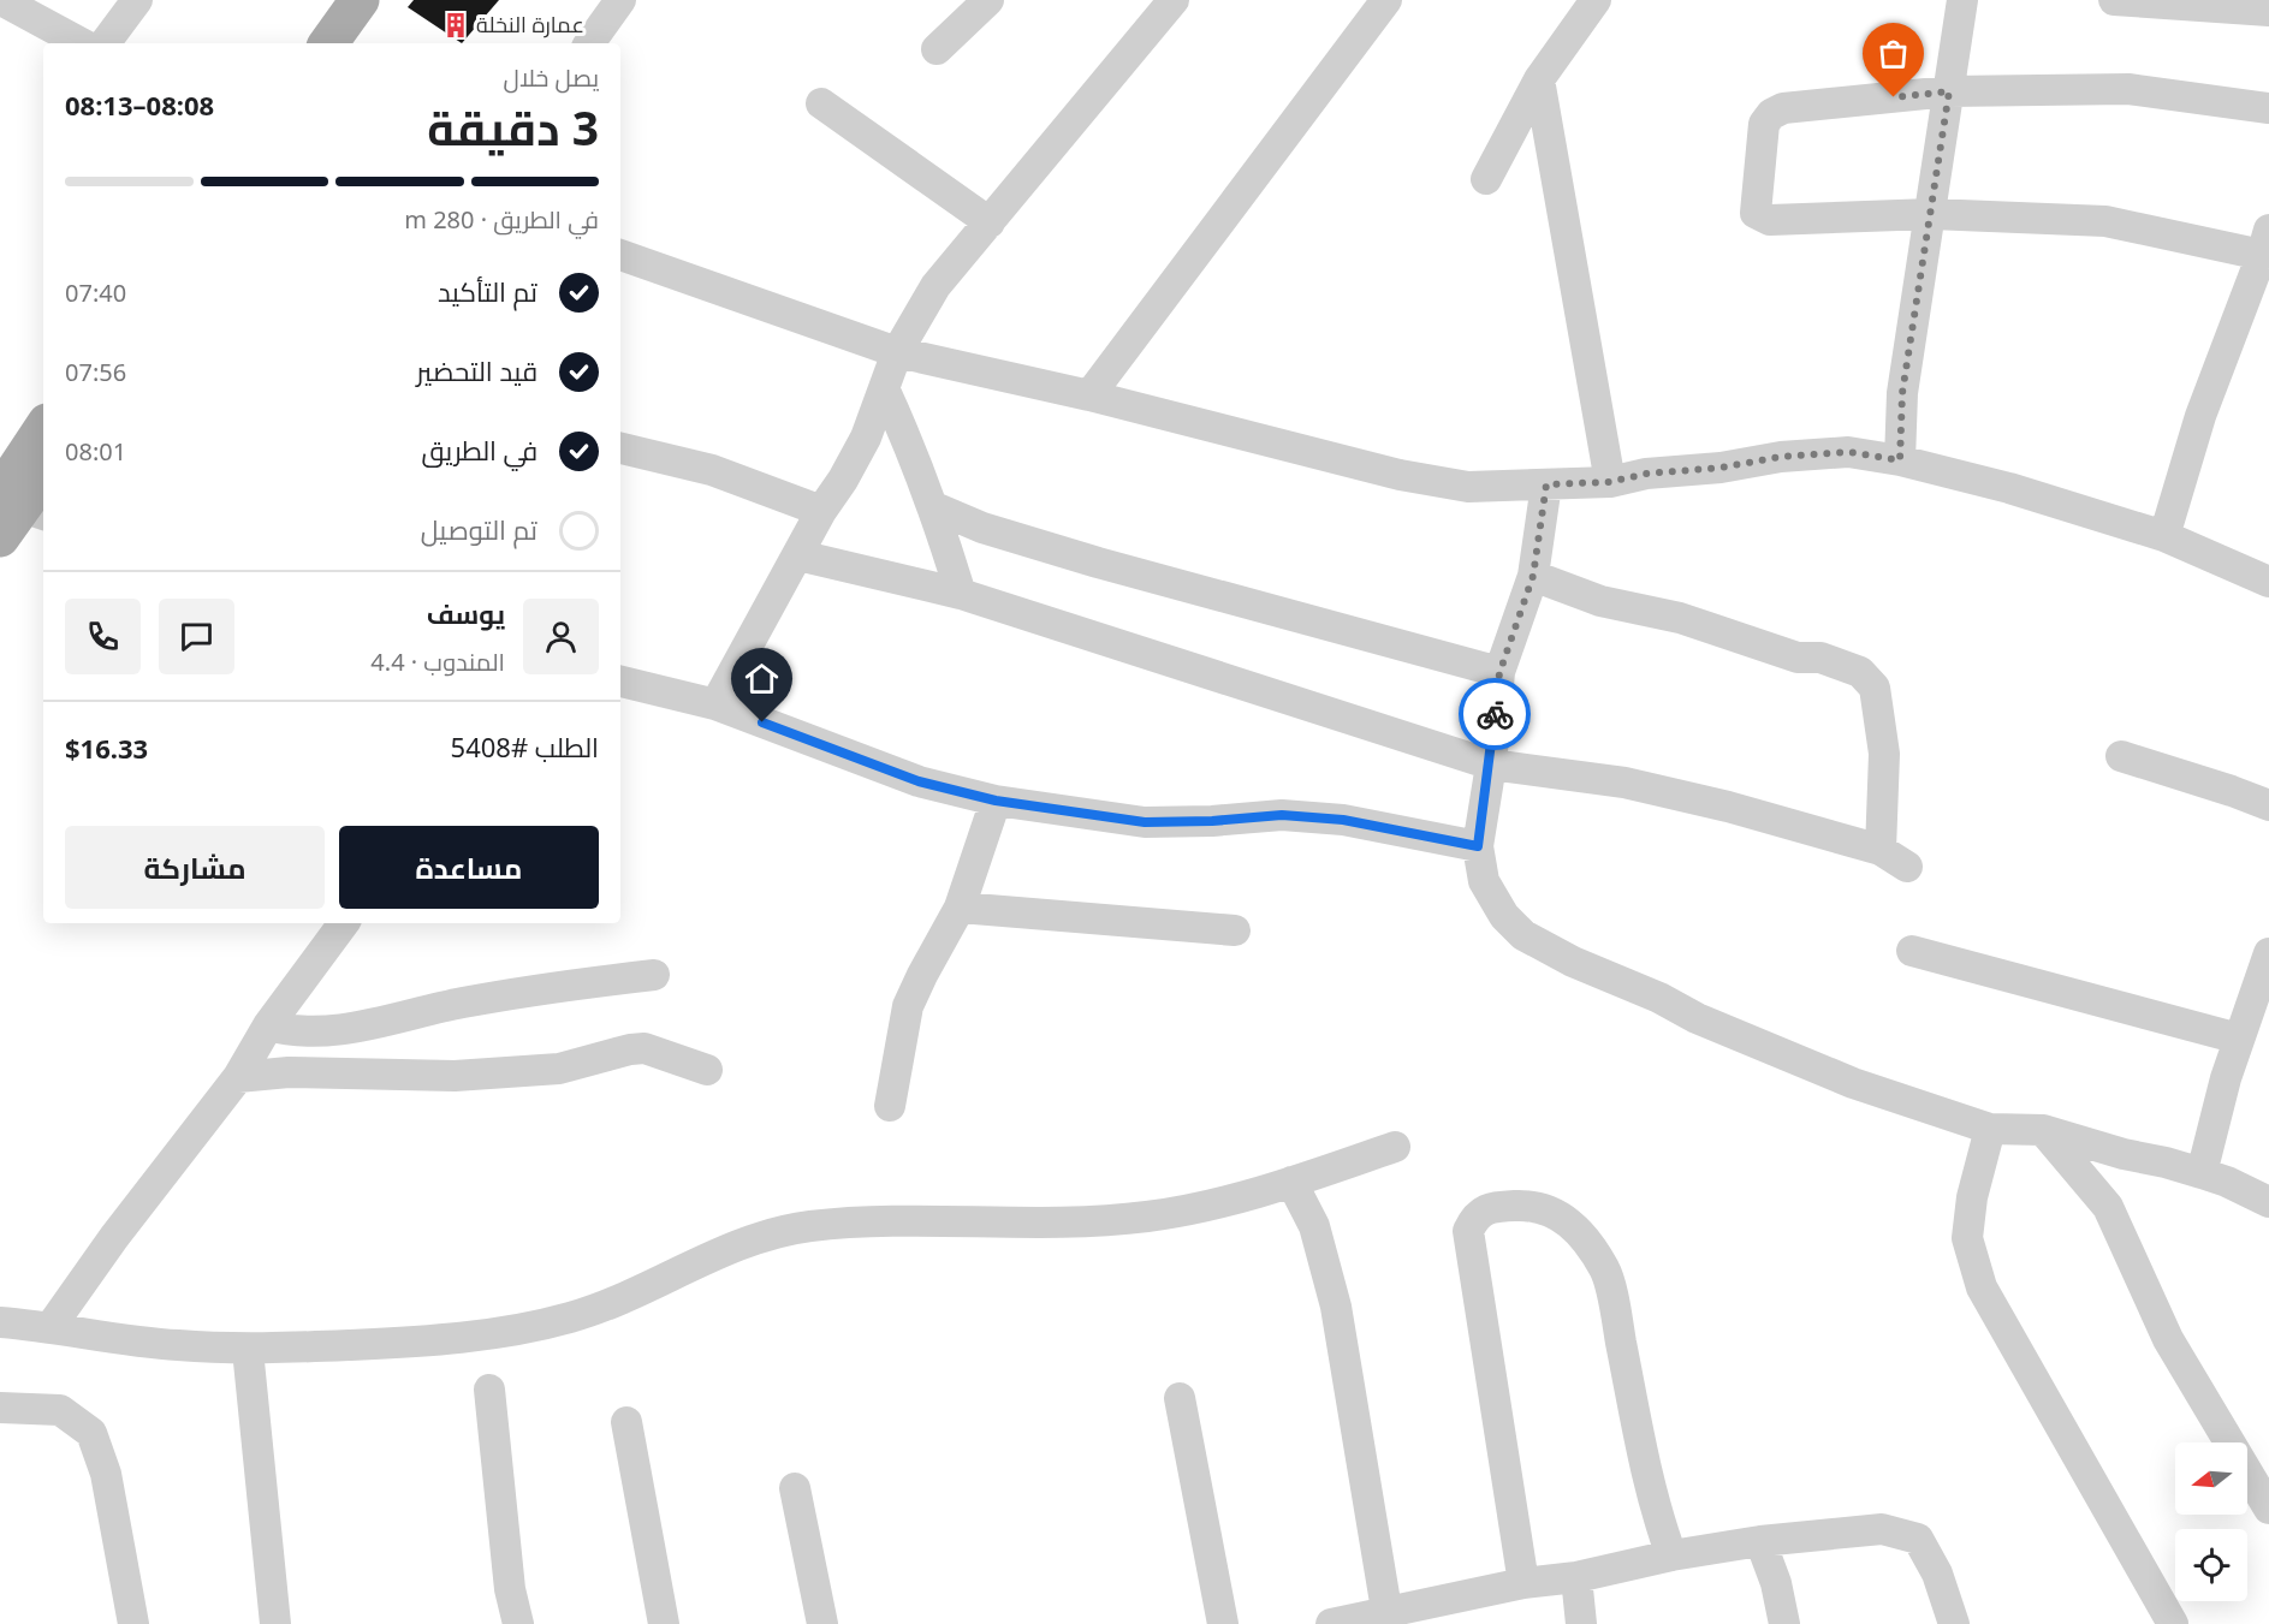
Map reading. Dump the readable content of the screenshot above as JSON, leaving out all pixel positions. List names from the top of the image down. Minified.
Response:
{"places":{"building":["عمارة النخلة"]},"north":"left","page":{"heading":["3 دقيقة","يصل خلال","08:08–08:13"],"panel":["يوسف","المندوب · 4.4","الطلب #5408","$16.33"],"bar":"في الطريق · 280 m","list":[["تم التأكيد","07:40"],["قيد التحضير","07:56"],["في الطريق","08:01"],"تم التوصيل"],"buttons":["مساعدة","مشاركة"]}}
